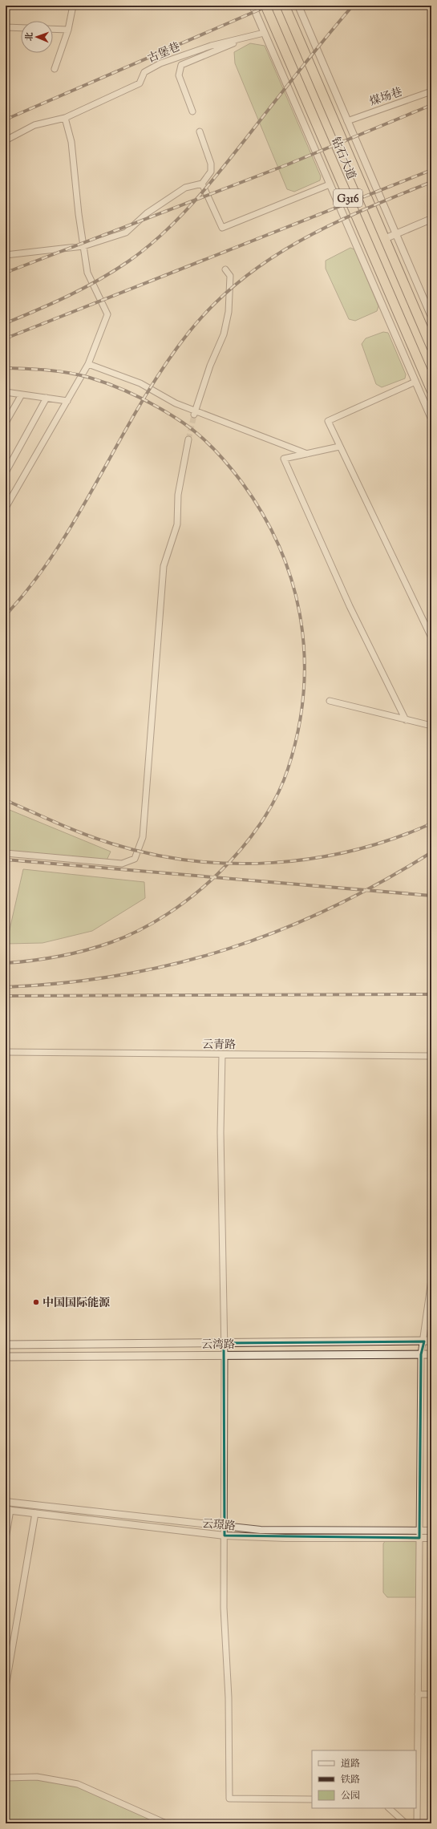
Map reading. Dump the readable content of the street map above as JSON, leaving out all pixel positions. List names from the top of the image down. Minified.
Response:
{"streets":{"highway":["钻石大道","G316"],"main road":["云湾路"],"street":["古堡巷","煤场巷","云青路","云璟路"]},"places":["中国国际能源"],"legend":["道路","铁路","公园"],"north":"left"}
